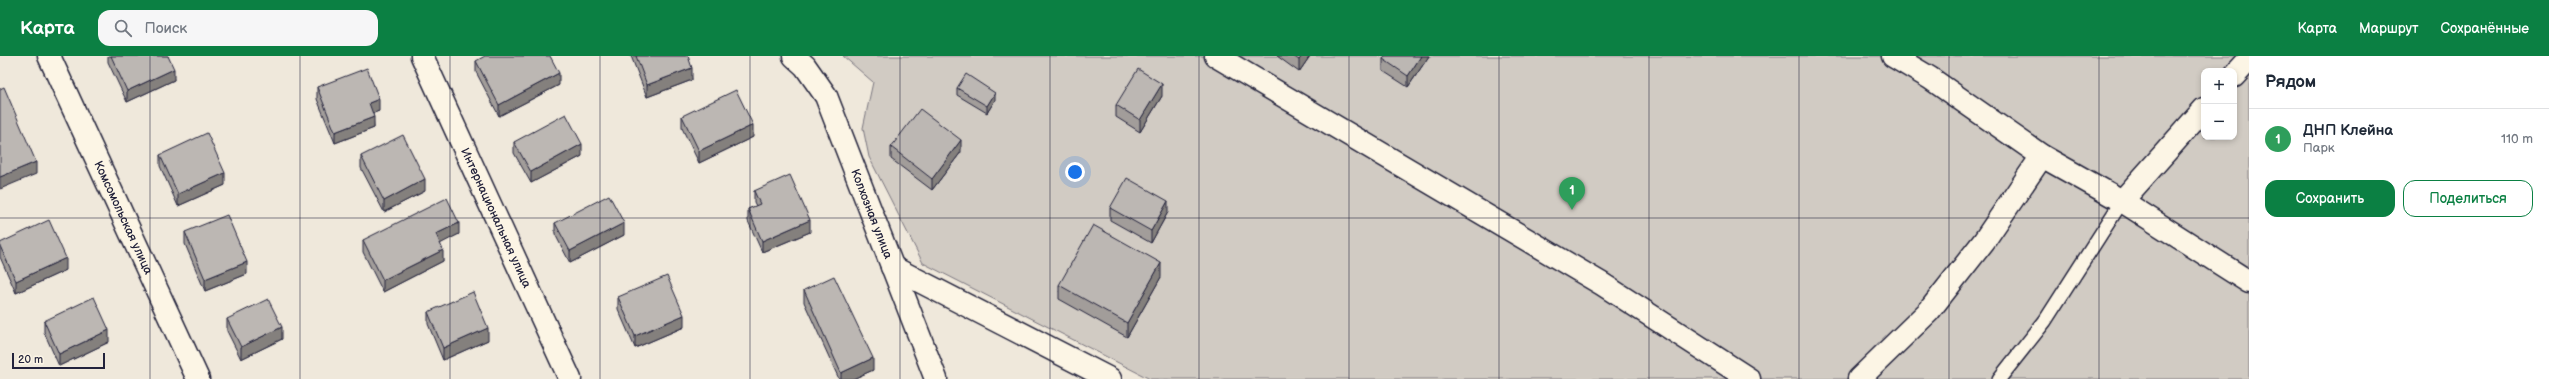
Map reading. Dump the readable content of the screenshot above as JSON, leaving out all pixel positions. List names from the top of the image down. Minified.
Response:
{"streets":{"street":["Колхозная улица","Комсомольская улица","Интернациональная улица"]},"scale_bar":"20 m","page":{"header":"Карта","search":"Поиск","nav":["Карта","Маршрут","Сохранённые"],"heading":"Рядом","map_buttons":["+","−"],"list":[{"mark":"1","name":"ДНП Клейна","note":"Парк","value":"110 m"}],"buttons":["Сохранить","Поделиться"],"pins":"1","scale":"20 m"}}
